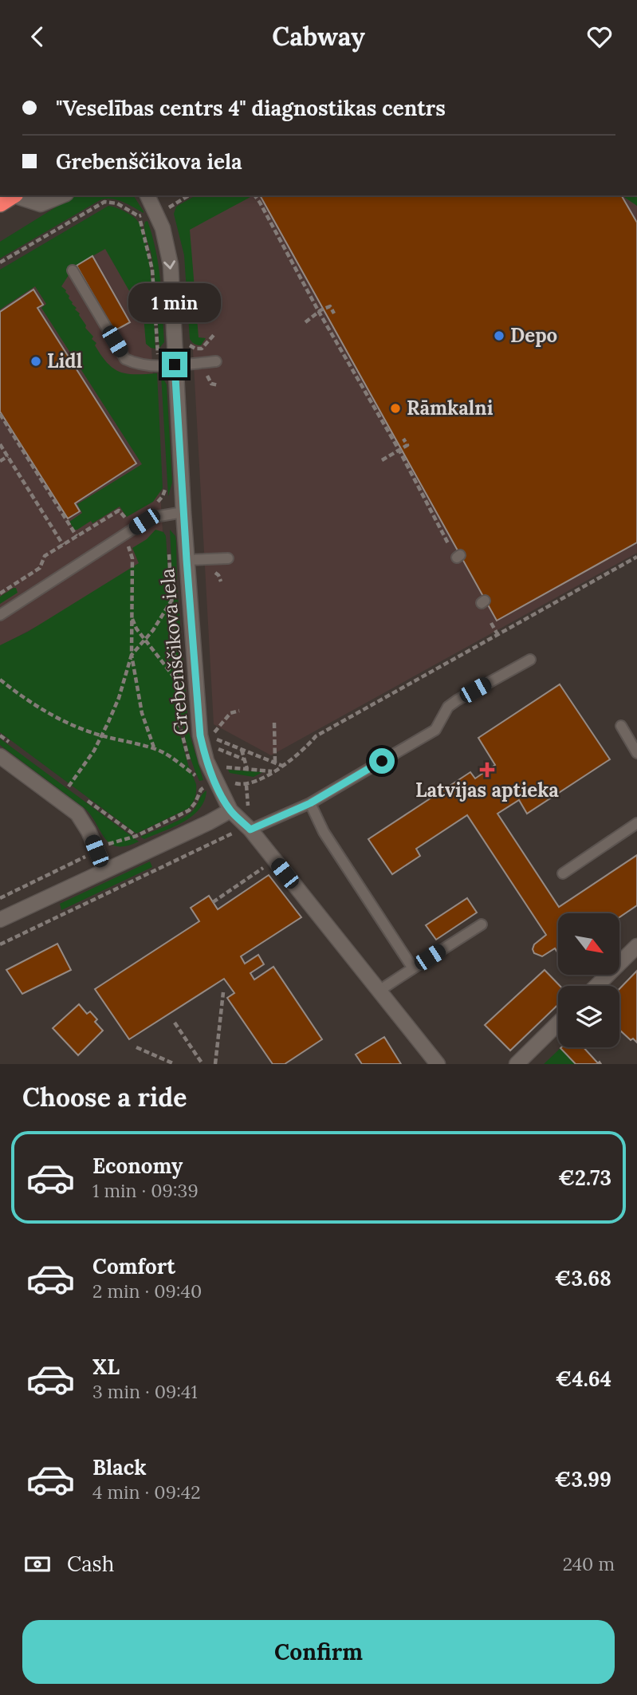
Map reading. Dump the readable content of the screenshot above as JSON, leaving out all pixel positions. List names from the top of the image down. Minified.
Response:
{"streets":{"street":["Grebenščikova iela"]},"places":{"other":["Depo","Lidl","Rāmkalni"],"health":["Latvijas aptieka"]},"north":"bottom right","page":{"header":"Cabway","banner":["\"Veselības centrs 4\" diagnostikas centrs","Grebenščikova iela"],"bubble":"1 min","heading":"Choose a ride","list":[{"name":"Economy","note":"1 min · 09:39","value":"€2.73"},{"name":"Comfort","note":"2 min · 09:40","value":"€3.68"},{"name":"XL","note":"3 min · 09:41","value":"€4.64"},{"name":"Black","note":"4 min · 09:42","value":"€3.99"}],"pay":["Cash","240 m"],"buttons":"Confirm"}}
